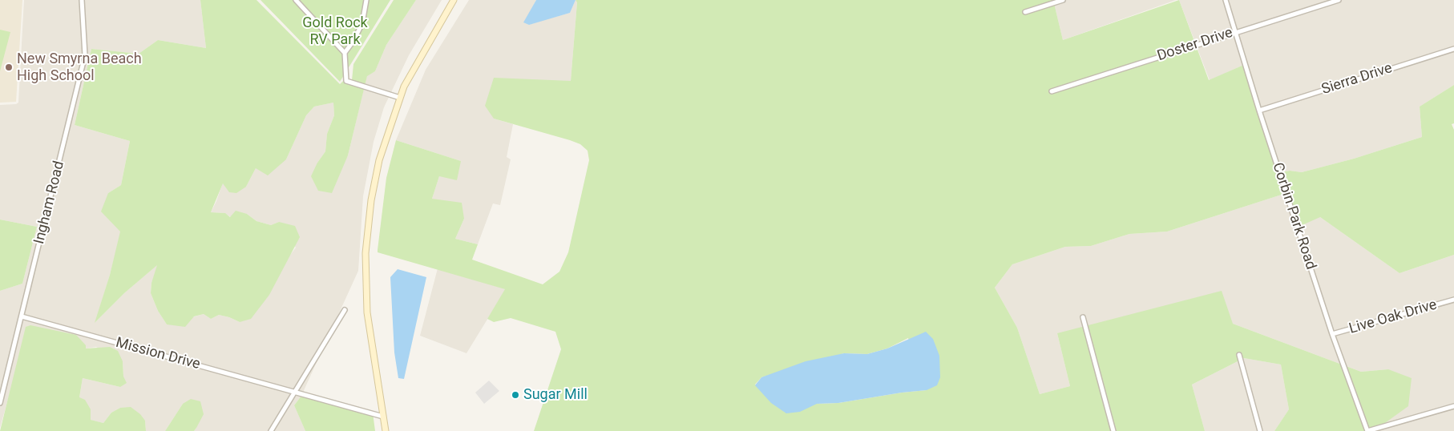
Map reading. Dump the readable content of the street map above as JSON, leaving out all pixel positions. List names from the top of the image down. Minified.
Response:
{"streets":{"street":["Doster Drive","Sierra Drive","Ingham Road","Corbin Park Road","Live Oak Drive","Mission Drive"]},"crossings":[["Doster Drive","Corbin Park Road"],["Sierra Drive","Corbin Park Road"],["Ingham Road","Mission Drive"],["Corbin Park Road","Live Oak Drive"]],"parks":["Gold Rock RV Park"],"places":["New Smyrna Beach High School","Sugar Mill"]}
